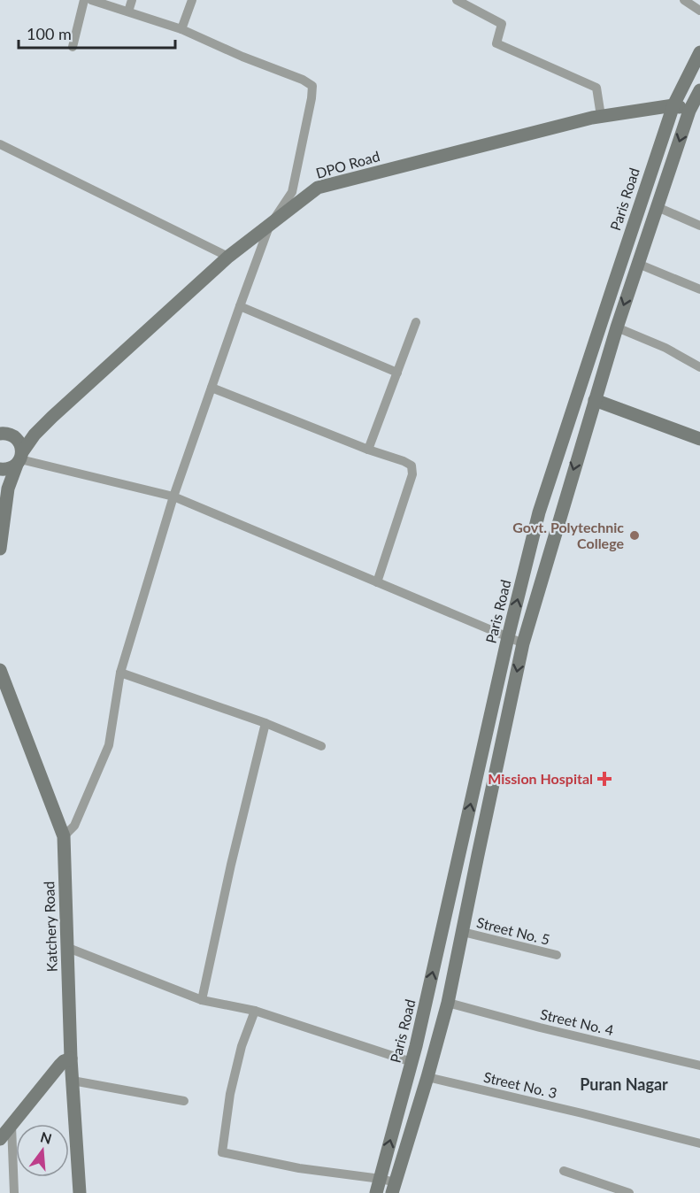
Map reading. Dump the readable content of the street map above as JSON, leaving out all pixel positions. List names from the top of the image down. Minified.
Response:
{"streets":{"main road":["DPO Road","Paris Road","Katchery Road"],"street":["Street No. 5","Street No. 4","Street No. 3"]},"crossings":[["DPO Road","Paris Road"]],"districts":["Puran Nagar"],"places":{"other":["Govt. Polytechnic College"],"health":["Mission Hospital"]},"scale_bar":"100 m","north":"top"}
